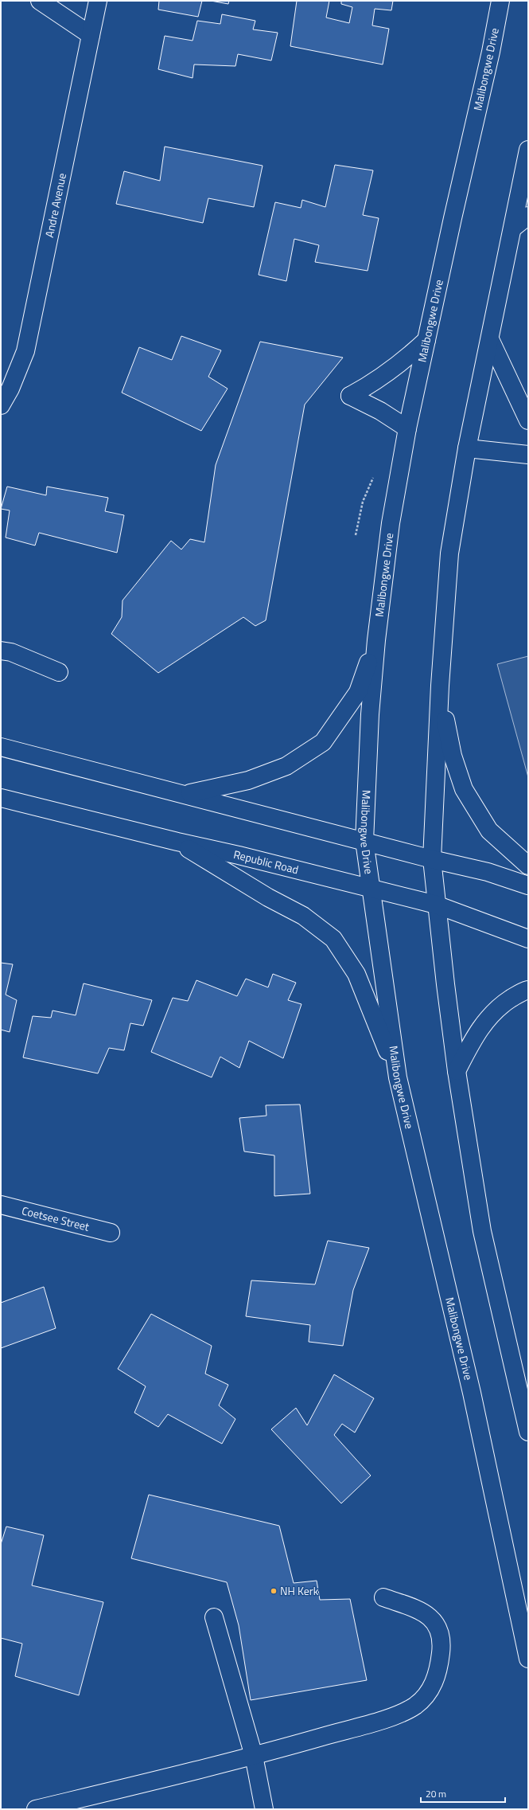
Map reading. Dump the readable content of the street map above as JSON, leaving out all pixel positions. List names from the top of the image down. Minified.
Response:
{"streets":{"main road":["Malibongwe Drive","Andre Avenue","Republic Road","Coetsee Street"]},"crossings":[["Malibongwe Drive","Republic Road"]],"places":["NH Kerk"],"scale_bar":"20 m"}
